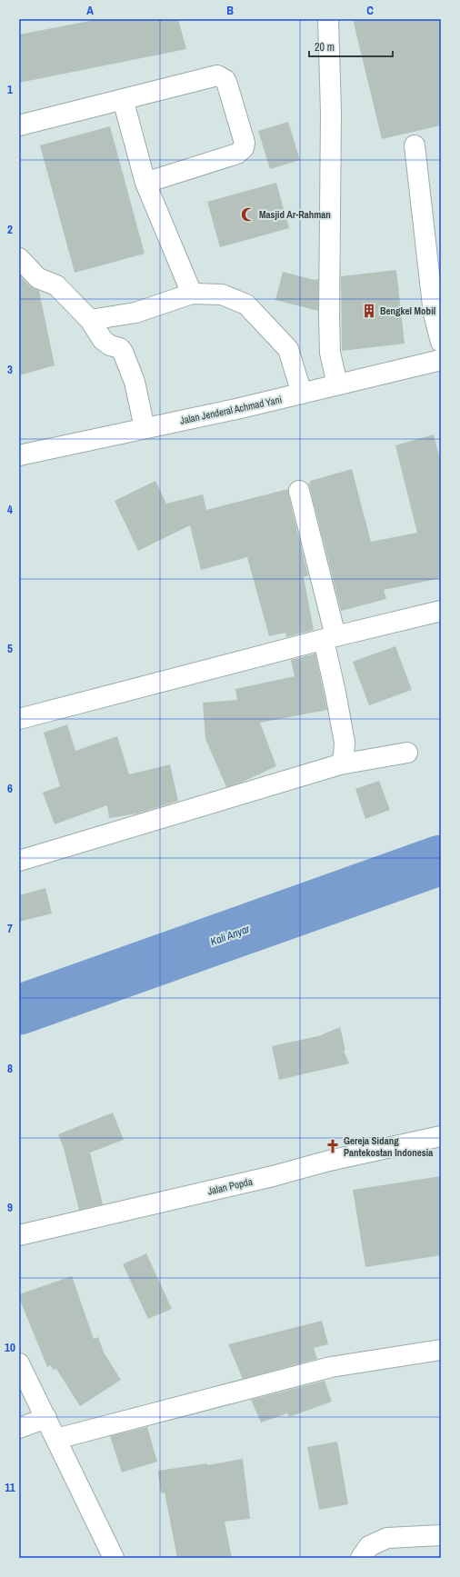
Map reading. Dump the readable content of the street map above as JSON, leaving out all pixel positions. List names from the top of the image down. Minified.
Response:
{"streets":{"street":["Jalan Jenderal Achmad Yani","Jalan Popda"]},"water":["Kali Anyar"],"places":{"mosque":["Masjid Ar-Rahman"],"building":["Bengkel Mobil"],"church":["Gereja Sidang Pantekostan Indonesia"]},"scale_bar":"20 m","grid":{"columns":["A","B","C"],"rows":["1","2","3","4","5","6","7","8","9","10","11"]}}
